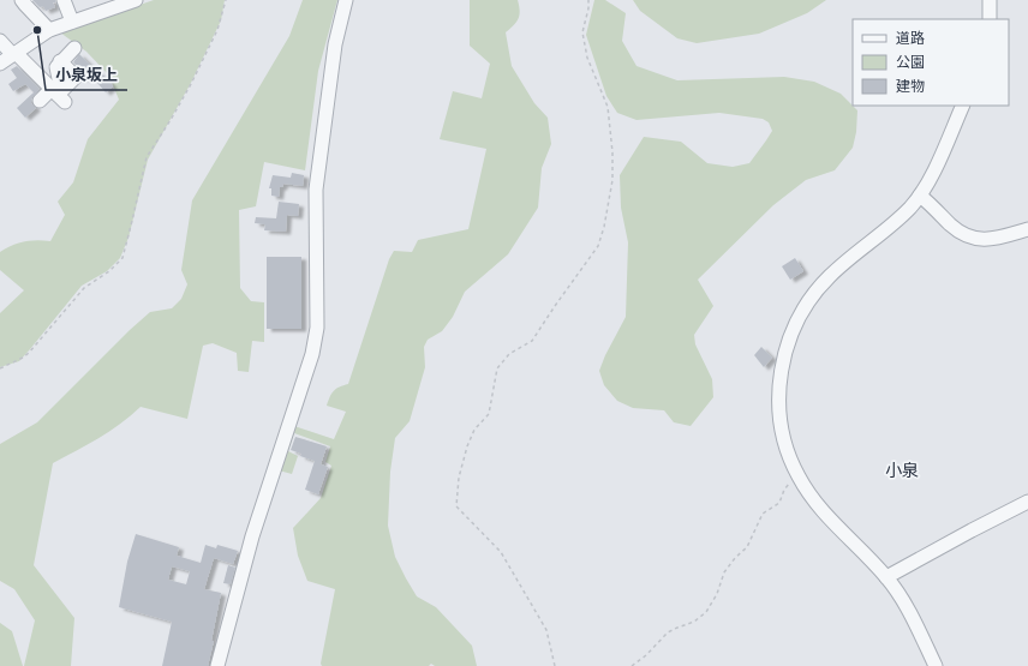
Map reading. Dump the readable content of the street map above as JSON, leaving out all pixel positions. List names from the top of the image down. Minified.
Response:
{"districts":["小泉"],"places":["小泉坂上"],"legend":["道路","公園","建物"]}
